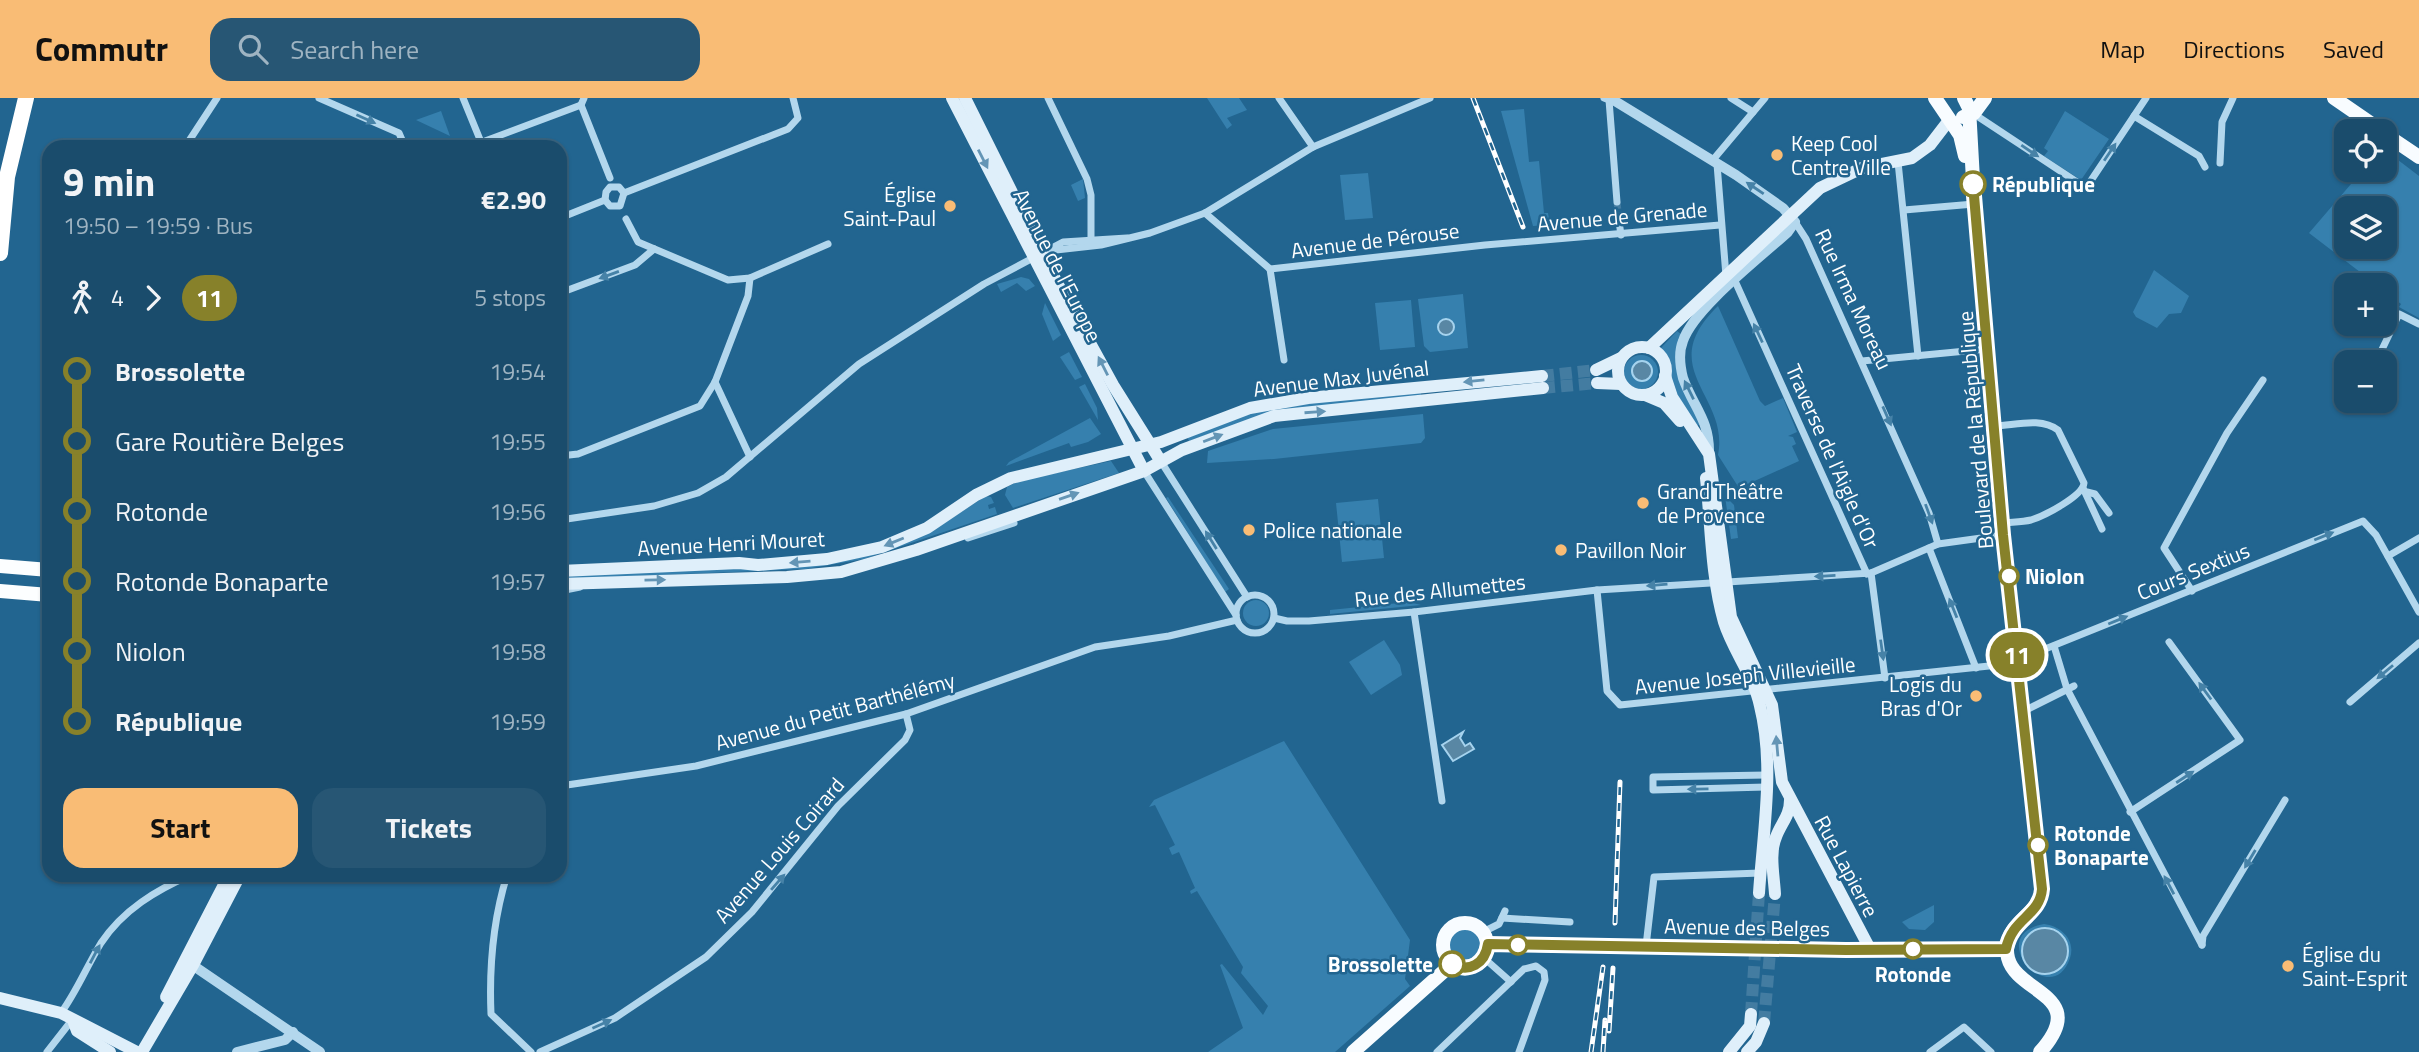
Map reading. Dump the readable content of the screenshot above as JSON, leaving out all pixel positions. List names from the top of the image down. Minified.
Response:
{"streets":{"main road":["Avenue de l'Europe","Avenue Max Juvénal","Boulevard de la République","Avenue Henri Mouret","Rue Lapierre","Avenue des Belges"],"street":["Avenue de Grenade","Avenue de Pérouse","Rue Irma Moreau","Traverse de l'Aigle d'Or","Cours Sextius","Rue des Allumettes","Avenue Joseph Villevieille","Avenue du Petit Barthélémy","Avenue Louis Coirard"]},"crossings":[["Avenue de Grenade","Avenue de Pérouse"],["Avenue de Grenade","Traverse de l'Aigle d'Or"],["Avenue de l'Europe","Avenue Max Juvénal"],["Avenue de l'Europe","Avenue Henri Mouret"],["Rue Irma Moreau","Traverse de l'Aigle d'Or"],["Avenue Max Juvénal","Avenue Henri Mouret"],["Boulevard de la République","Cours Sextius"],["Boulevard de la République","Avenue Joseph Villevieille"],["Boulevard de la République","Avenue des Belges"],["Traverse de l'Aigle d'Or","Rue des Allumettes"],["Cours Sextius","Avenue Joseph Villevieille"],["Rue des Allumettes","Avenue Joseph Villevieille"],["Rue des Allumettes","Avenue du Petit Barthélémy"],["Avenue du Petit Barthélémy","Avenue Louis Coirard"],["Rue Lapierre","Avenue des Belges"]],"one_way":["Traverse de l'Aigle d'Or","Cours Sextius","Rue des Allumettes","Avenue Louis Coirard"],"places":["Keep Cool Centre Ville","République","Église Saint-Paul","Grand Théâtre de Provence","Police nationale","Pavillon Noir","Niolon","Logis du Bras d'Or","Rotonde Bonaparte","Rotonde","Brossolette","Église du Saint-Esprit"],"lines":["bus line 11"],"page":{"header":"Commutr","search":"Search here","nav":["Map","Directions","Saved"],"on_map":"11","map_buttons":["+","−"],"heading":["9 min","19:50 – 19:59 · Bus","€2.90"],"legs":["4","11","5 stops"],"list":[{"name":"Brossolette","value":"19:54"},{"name":"Gare Routière Belges","value":"19:55"},{"name":"Rotonde","value":"19:56"},{"name":"Rotonde Bonaparte","value":"19:57"},{"name":"Niolon","value":"19:58"},{"name":"République","value":"19:59"}],"buttons":["Start","Tickets"]}}
